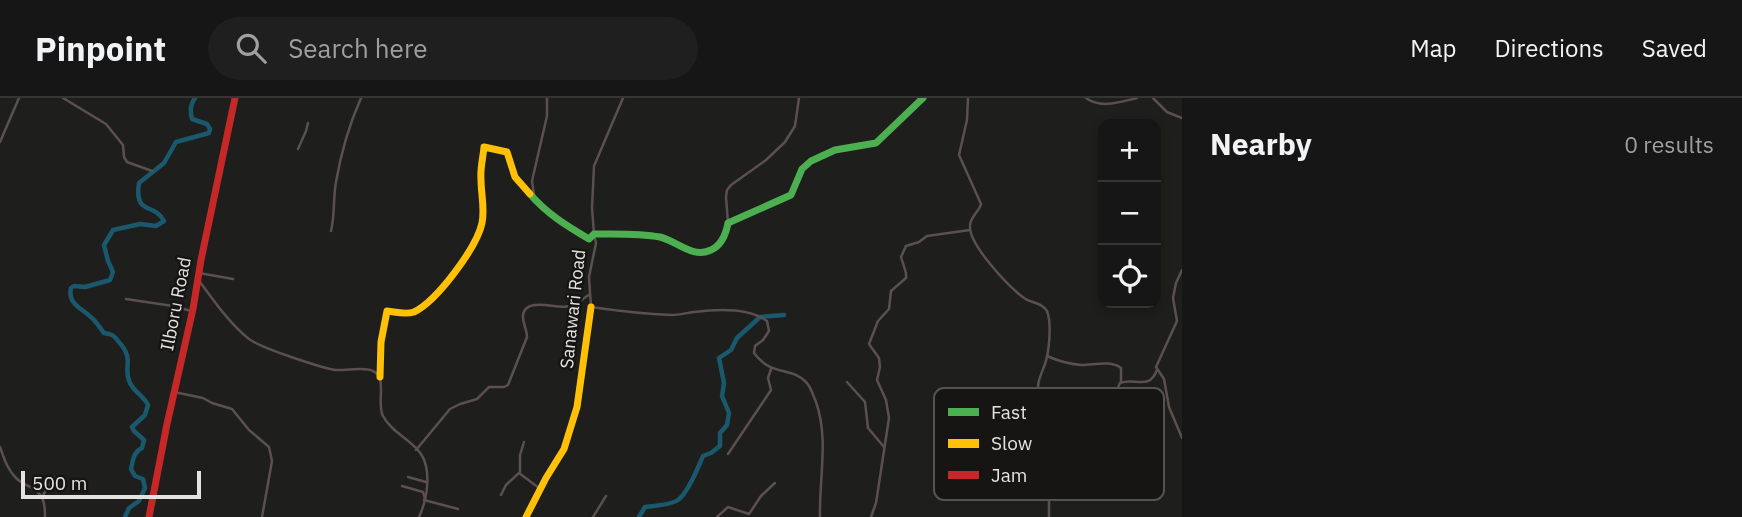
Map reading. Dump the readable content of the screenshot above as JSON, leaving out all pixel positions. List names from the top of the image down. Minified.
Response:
{"streets":{"street":["Ilboru Road","Sanawari Road"]},"legend":["Fast","Slow","Jam"],"scale_bar":"500 m","page":{"header":"Pinpoint","search":"Search here","nav":["Map","Directions","Saved"],"heading":["Nearby","0 results"],"map_buttons":["+","−"],"scale":"500 m"}}
